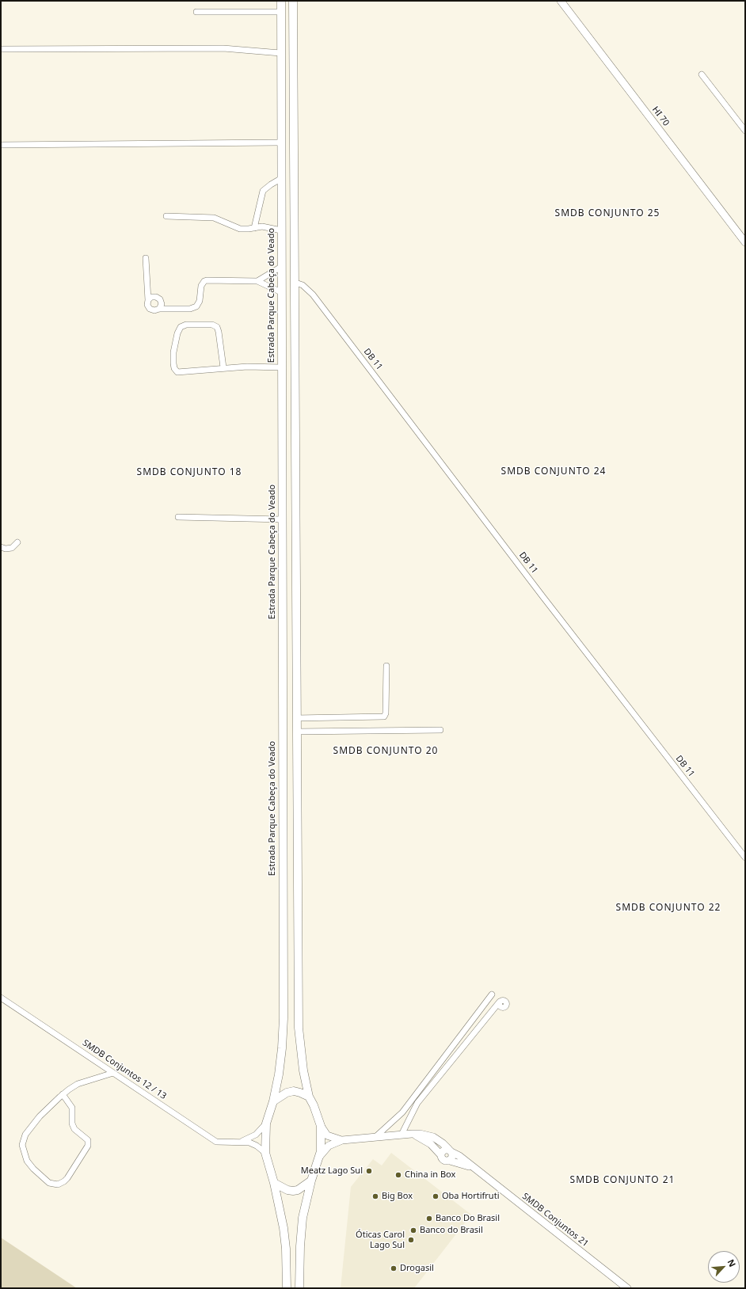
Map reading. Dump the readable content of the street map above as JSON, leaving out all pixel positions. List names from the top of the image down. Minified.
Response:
{"streets":{"main road":["Estrada Parque Cabeça do Veado"],"street":["HI 70","DB 11","SMDB Conjuntos 12 / 13","SMDB Conjuntos 21"]},"crossings":[["Estrada Parque Cabeça do Veado","SMDB Conjuntos 12 / 13"]],"districts":["SMDB CONJUNTO 25","SMDB CONJUNTO 24","SMDB CONJUNTO 18","SMDB CONJUNTO 20","SMDB CONJUNTO 22","SMDB CONJUNTO 21"],"places":["Meatz Lago Sul","China in Box","Big Box","Oba Hortifruti","Banco Do Brasil","Banco do Brasil","Óticas Carol Lago Sul","Drogasil"],"north":"top right"}
